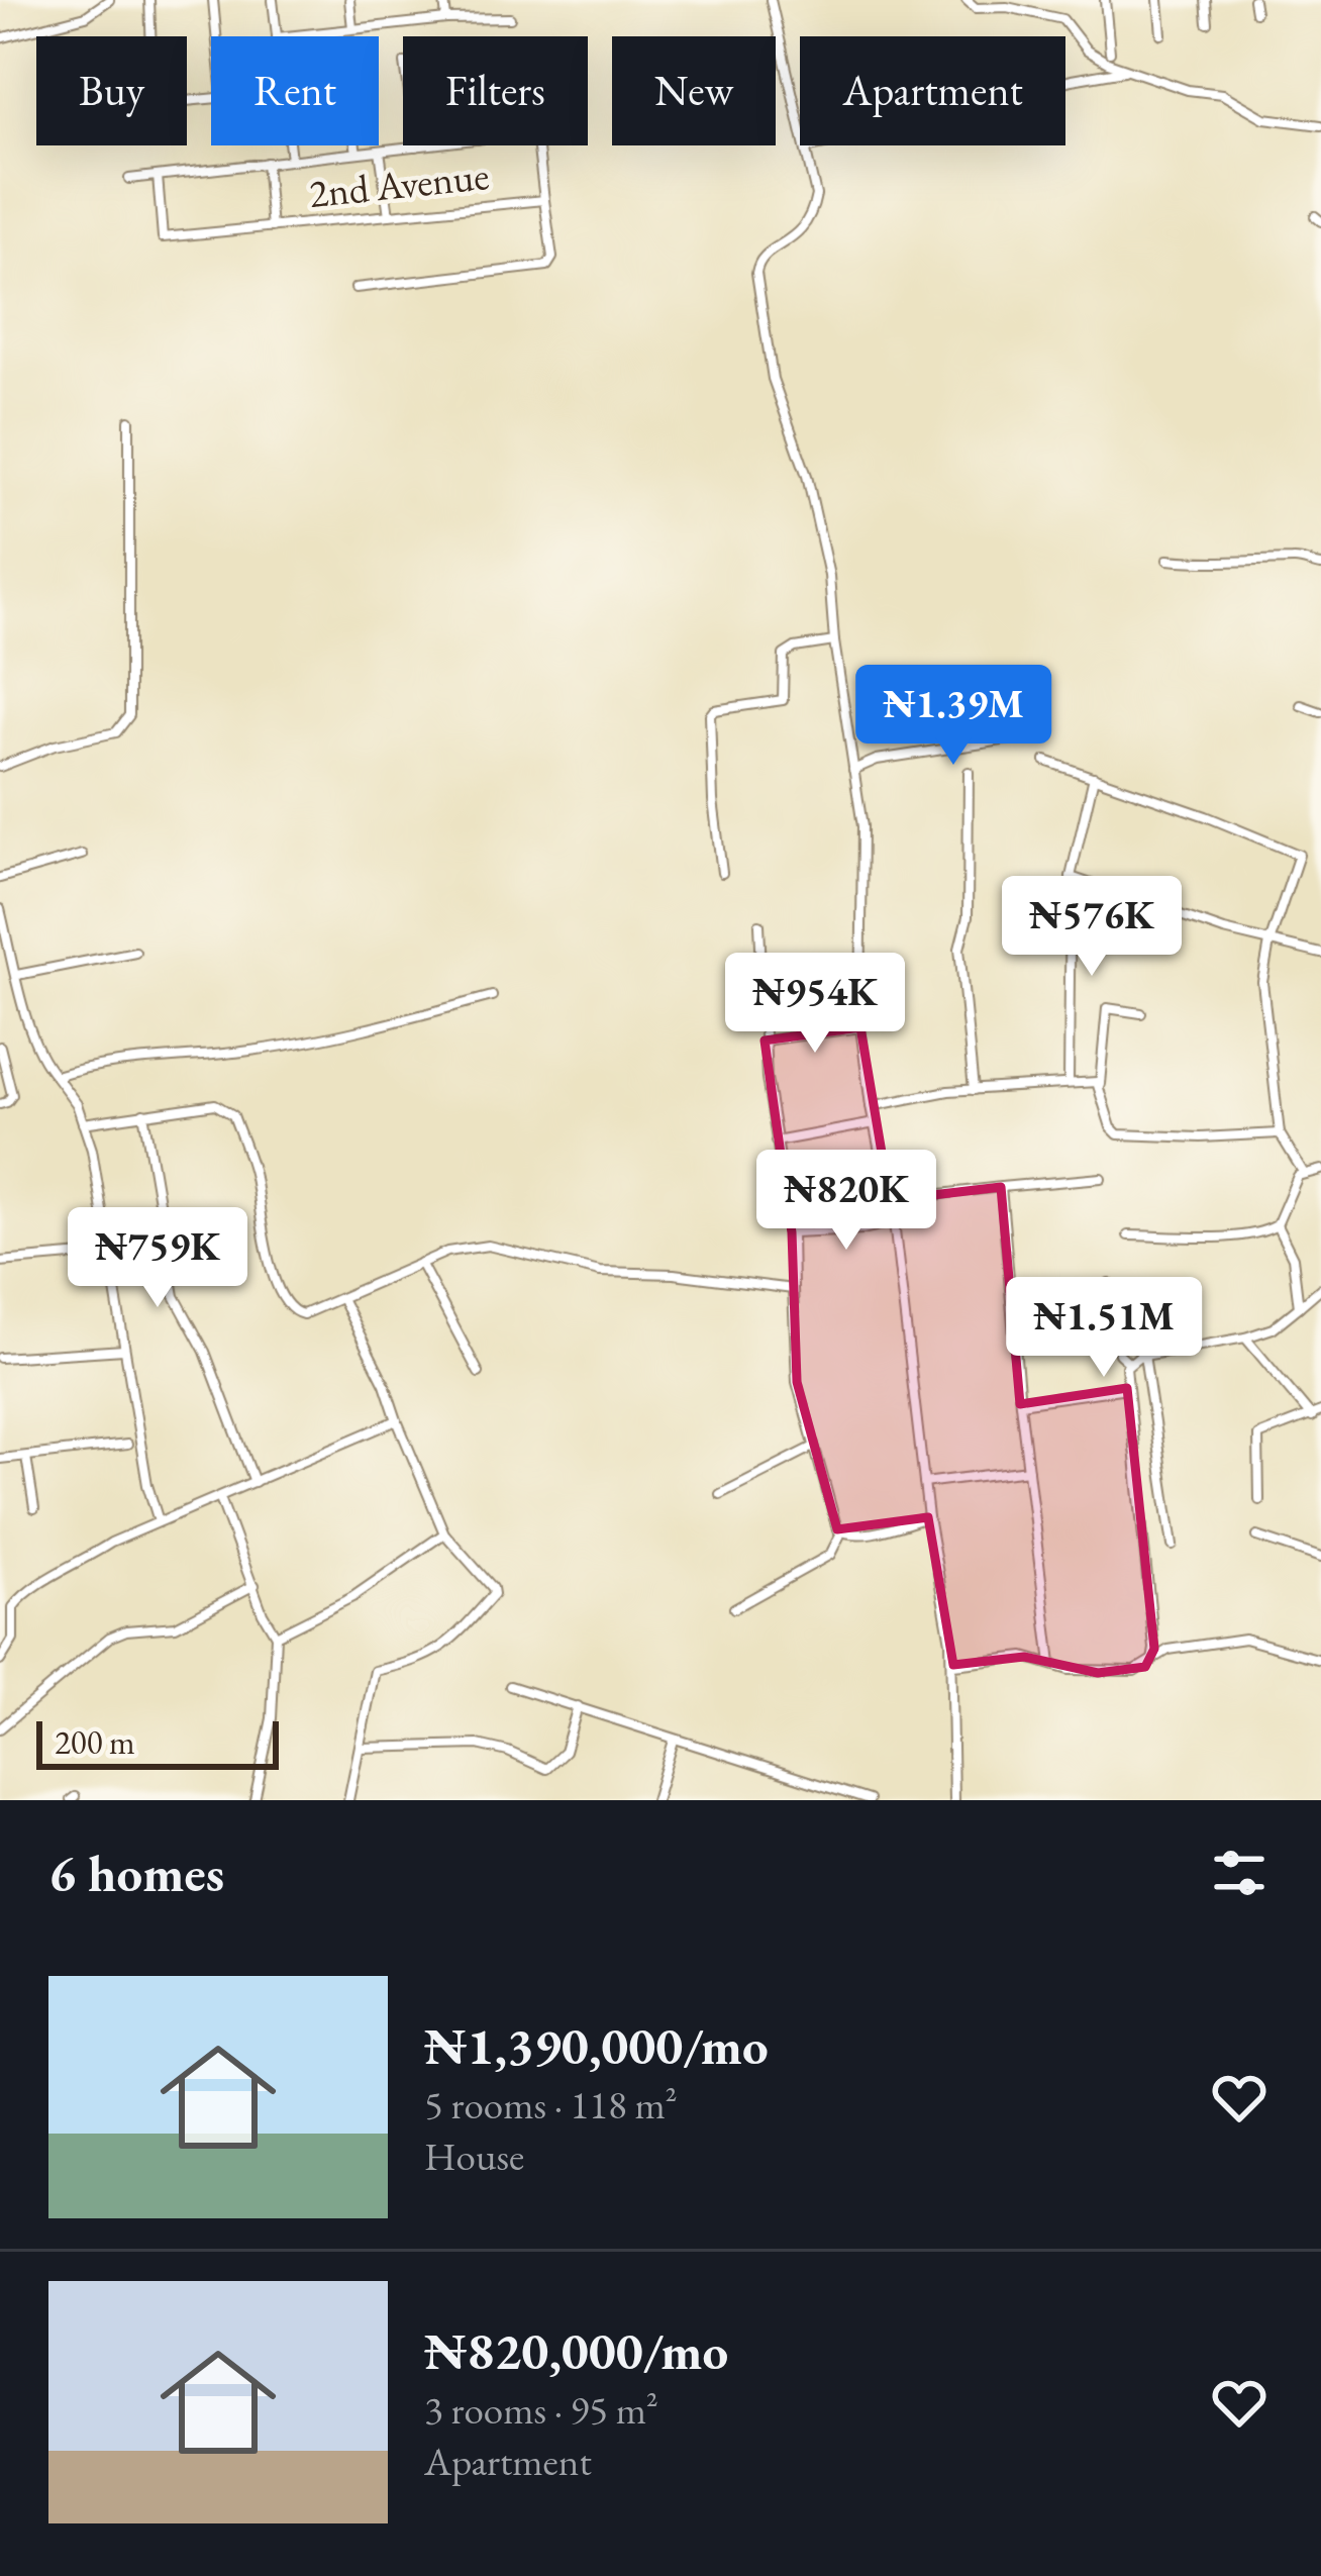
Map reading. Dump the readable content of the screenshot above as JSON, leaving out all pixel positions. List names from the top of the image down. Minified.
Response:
{"streets":{"street":["2nd Avenue"]},"scale_bar":"200 m","page":{"chip":["Buy","Rent","Filters","New","Apartment"],"price":["₦1.39M","₦576K","₦954K","₦820K","₦759K","₦1.51M"],"scale":"200 m","heading":"6 homes","list":[{"name":"₦1,390,000/mo","note":"5 rooms · 118 m² · House"},{"name":"₦820,000/mo","note":"3 rooms · 95 m² · Apartment"}]}}
